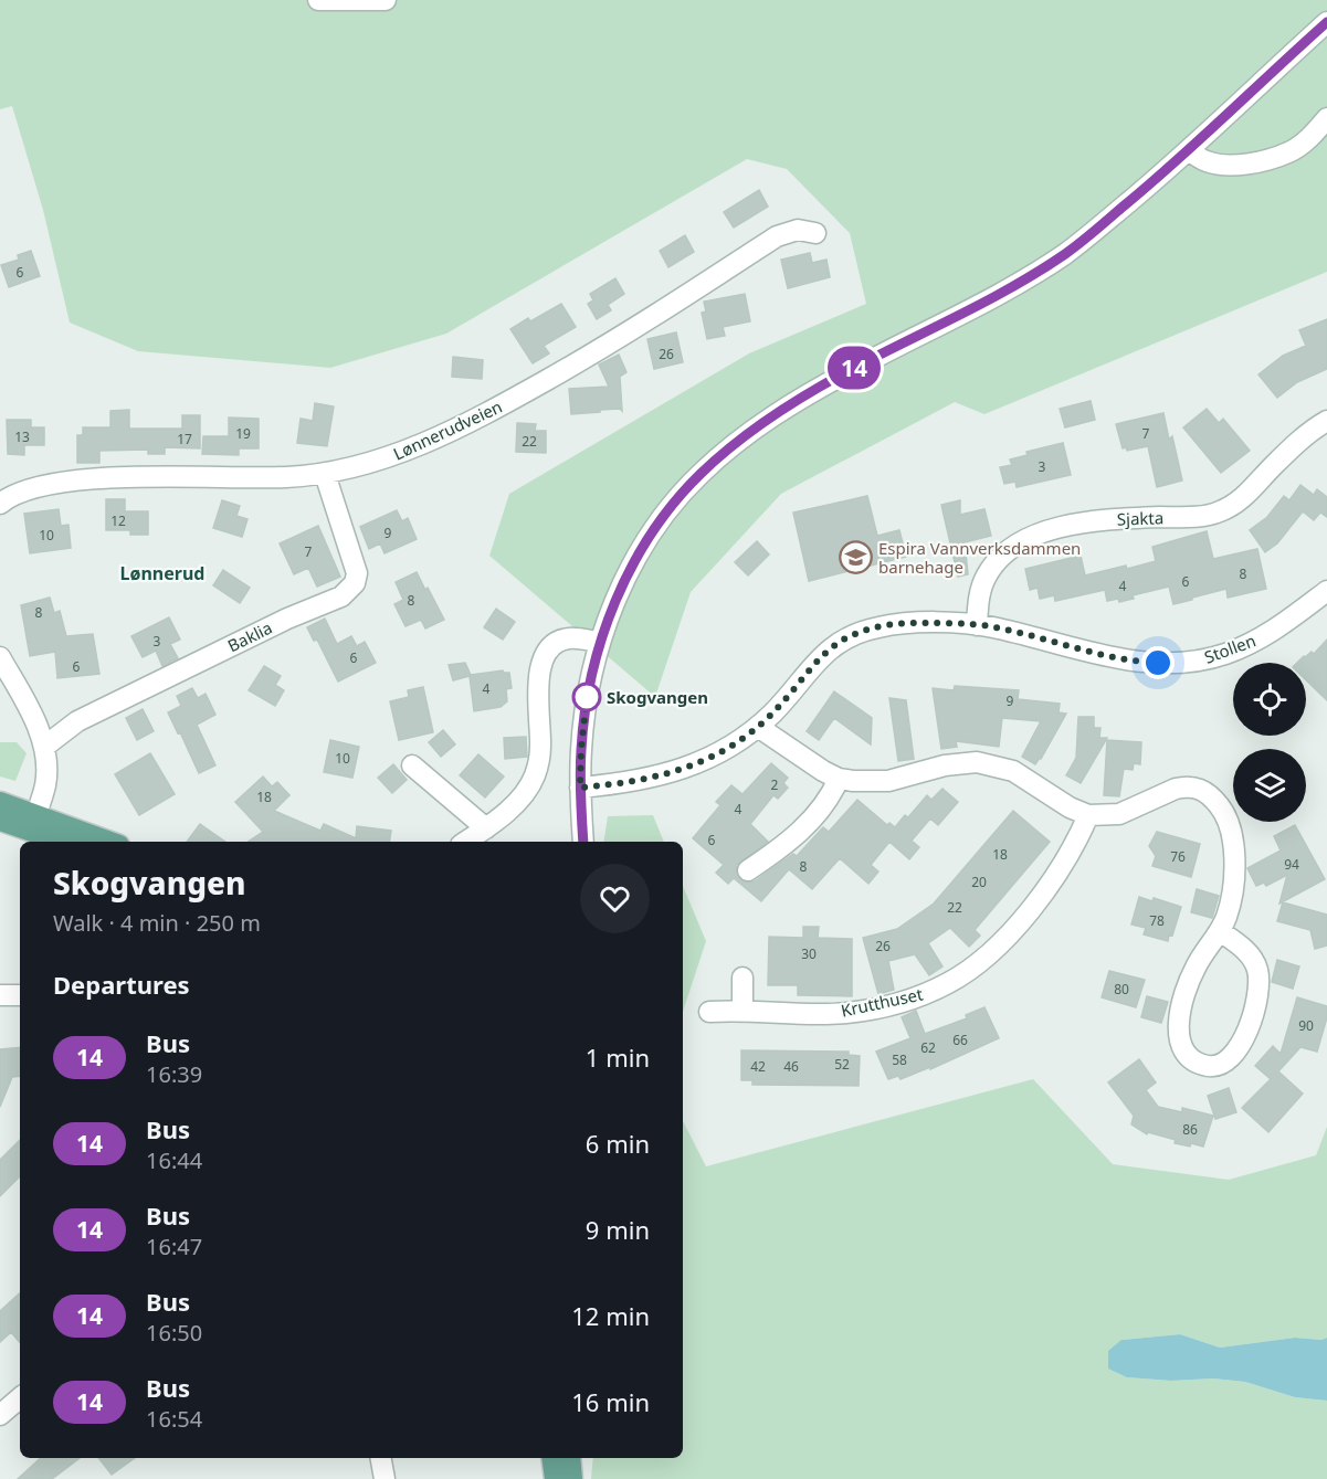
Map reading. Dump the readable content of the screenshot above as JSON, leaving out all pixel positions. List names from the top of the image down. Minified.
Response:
{"streets":{"street":["Lønnerudveien","Sjakta","Baklia","Stollen","Krutthuset"]},"crossings":[["Lønnerudveien","Baklia"],["Sjakta","Stollen"]],"districts":["Lønnerud"],"places":{"school or university":["Espira Vannverksdammen barnehage"],"other":["Skogvangen"]},"lines":["bus line 14"],"house_numbers":["6","26","19","7","13","17","22","3","12","9","10","7","8","6","4","8","8","3","6","6","4","9","10","2","18","4","6","18","76","94","8","20","22","78","26","30","80","90","66","62","58","52","42","46","86"],"page":{"on_map":"14","heading":[["Skogvangen","Walk · 4 min · 250 m"],"Departures"],"list":[{"mark":"14","name":"Bus","note":"16:39","value":"1 min"},{"mark":"14","name":"Bus","note":"16:44","value":"6 min"},{"mark":"14","name":"Bus","note":"16:47","value":"9 min"},{"mark":"14","name":"Bus","note":"16:50","value":"12 min"},{"mark":"14","name":"Bus","note":"16:54","value":"16 min"}]}}
